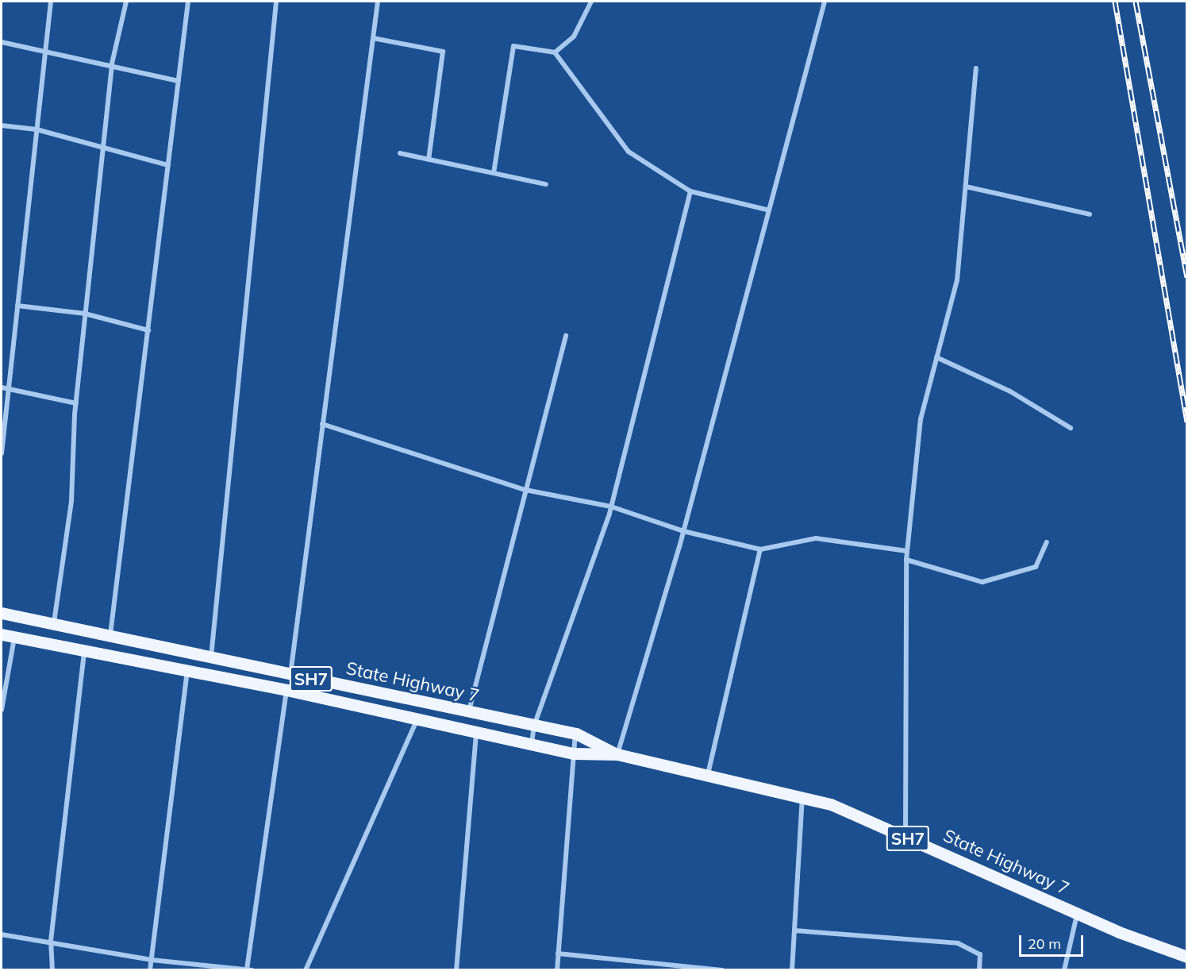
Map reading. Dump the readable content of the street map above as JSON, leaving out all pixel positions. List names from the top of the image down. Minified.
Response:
{"streets":{"main road":["SH7","State Highway 7"]},"scale_bar":"20 m"}
